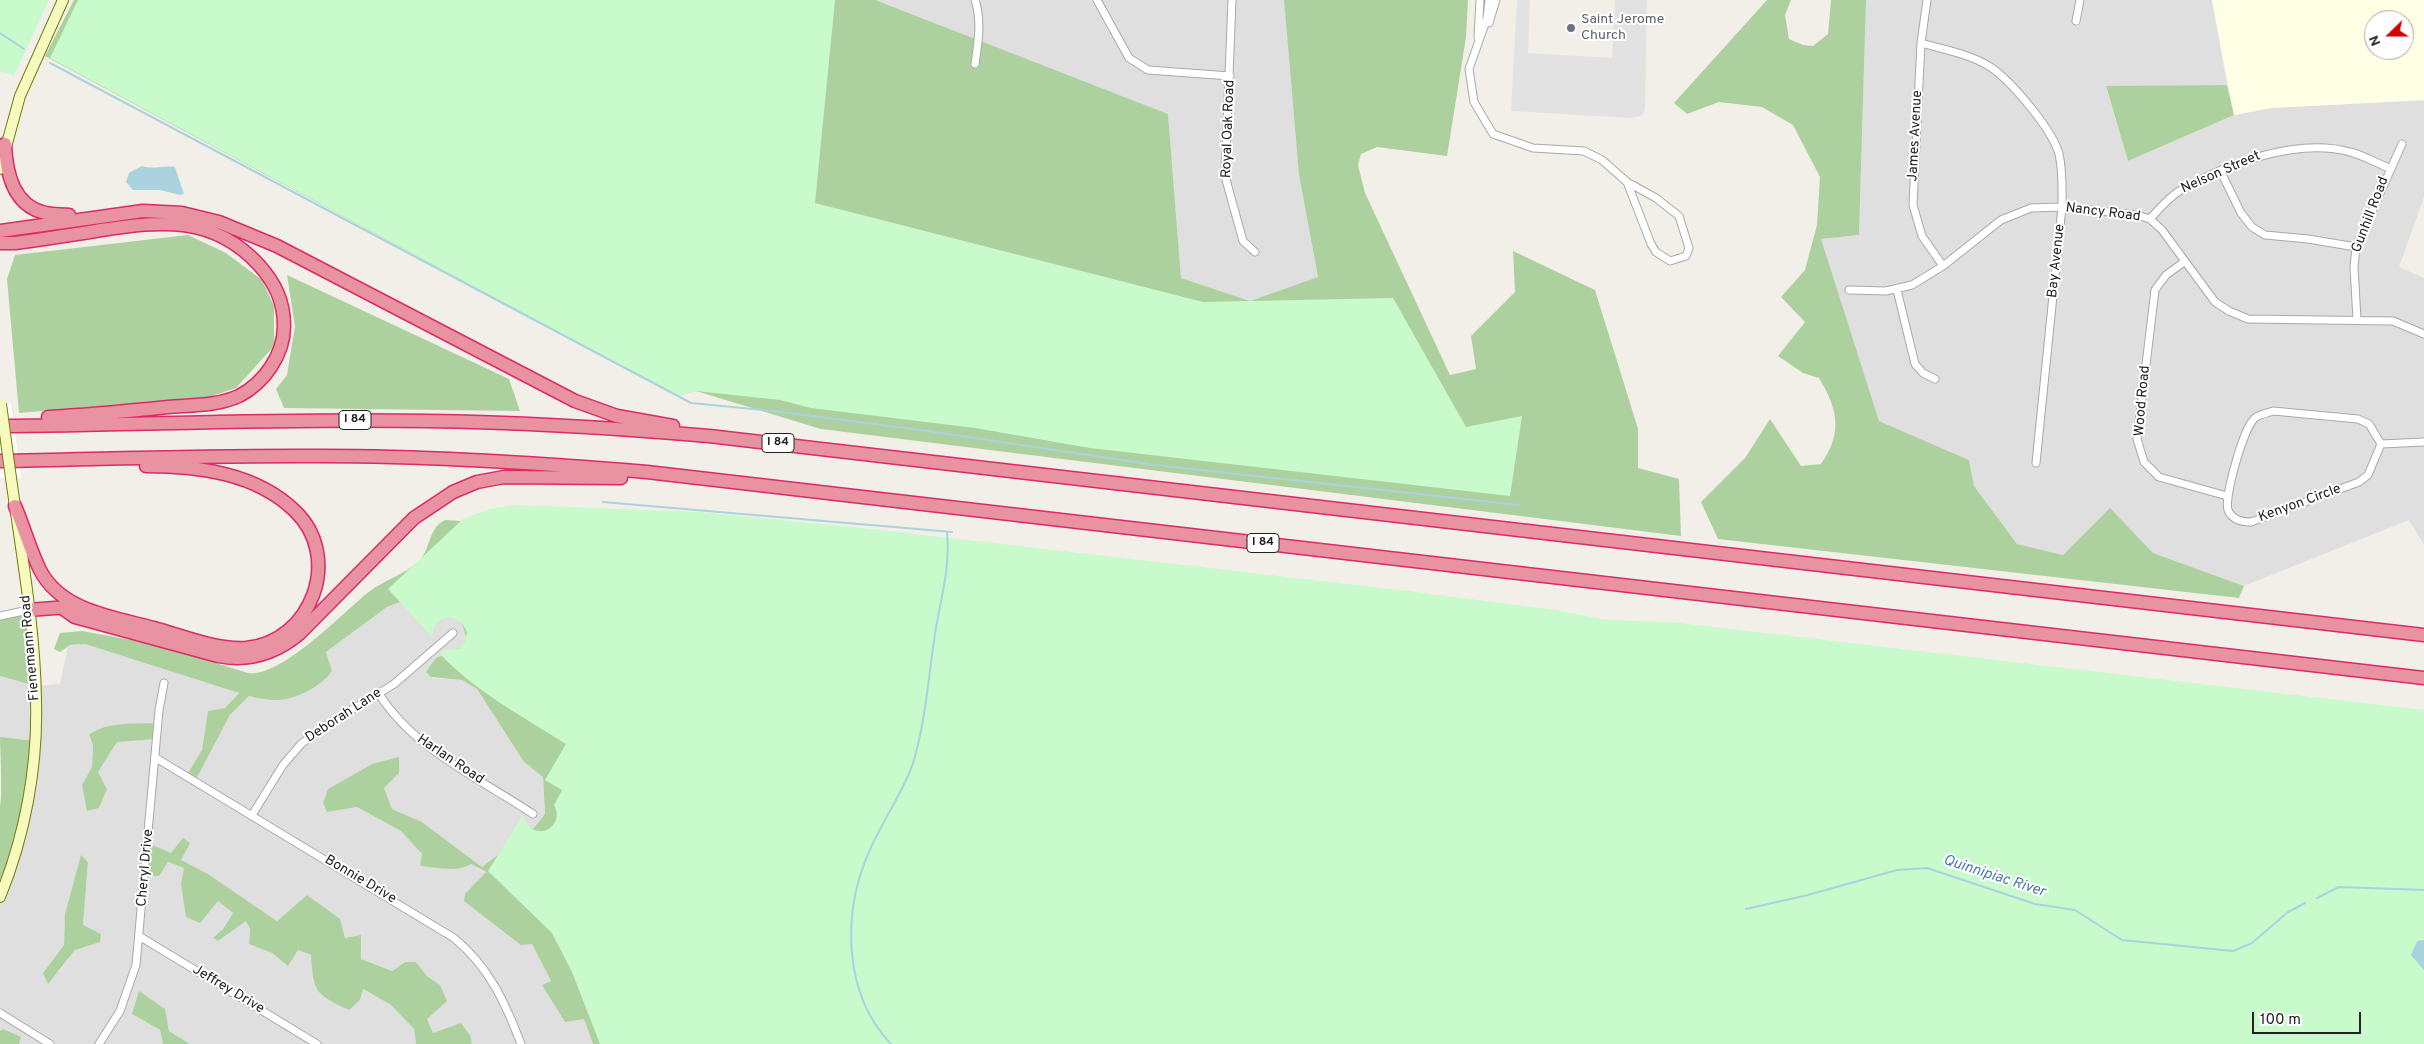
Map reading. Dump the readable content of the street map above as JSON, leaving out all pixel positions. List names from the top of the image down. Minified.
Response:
{"streets":{"highway":["I 84"],"main road":["Fienemann Road"],"street":["Royal Oak Road","James Avenue","Nelson Street","Nancy Road","Gunhill Road","Bay Avenue","Wood Road","Kenyon Circle","Deborah Lane","Harlan Road","Cheryl Drive","Bonnie Drive","Jeffrey Drive"]},"crossings":[["James Avenue","Nancy Road"],["James Avenue","Bay Avenue"],["Nelson Street","Nancy Road"],["Nelson Street","Gunhill Road"],["Nancy Road","Gunhill Road"],["Nancy Road","Bay Avenue"],["Nancy Road","Wood Road"],["Wood Road","Kenyon Circle"],["Deborah Lane","Harlan Road"],["Deborah Lane","Bonnie Drive"],["Cheryl Drive","Bonnie Drive"],["Cheryl Drive","Jeffrey Drive"]],"water":["Quinnipiac River"],"places":["Saint Jerome Church"],"scale_bar":"100 m","north":"left"}
